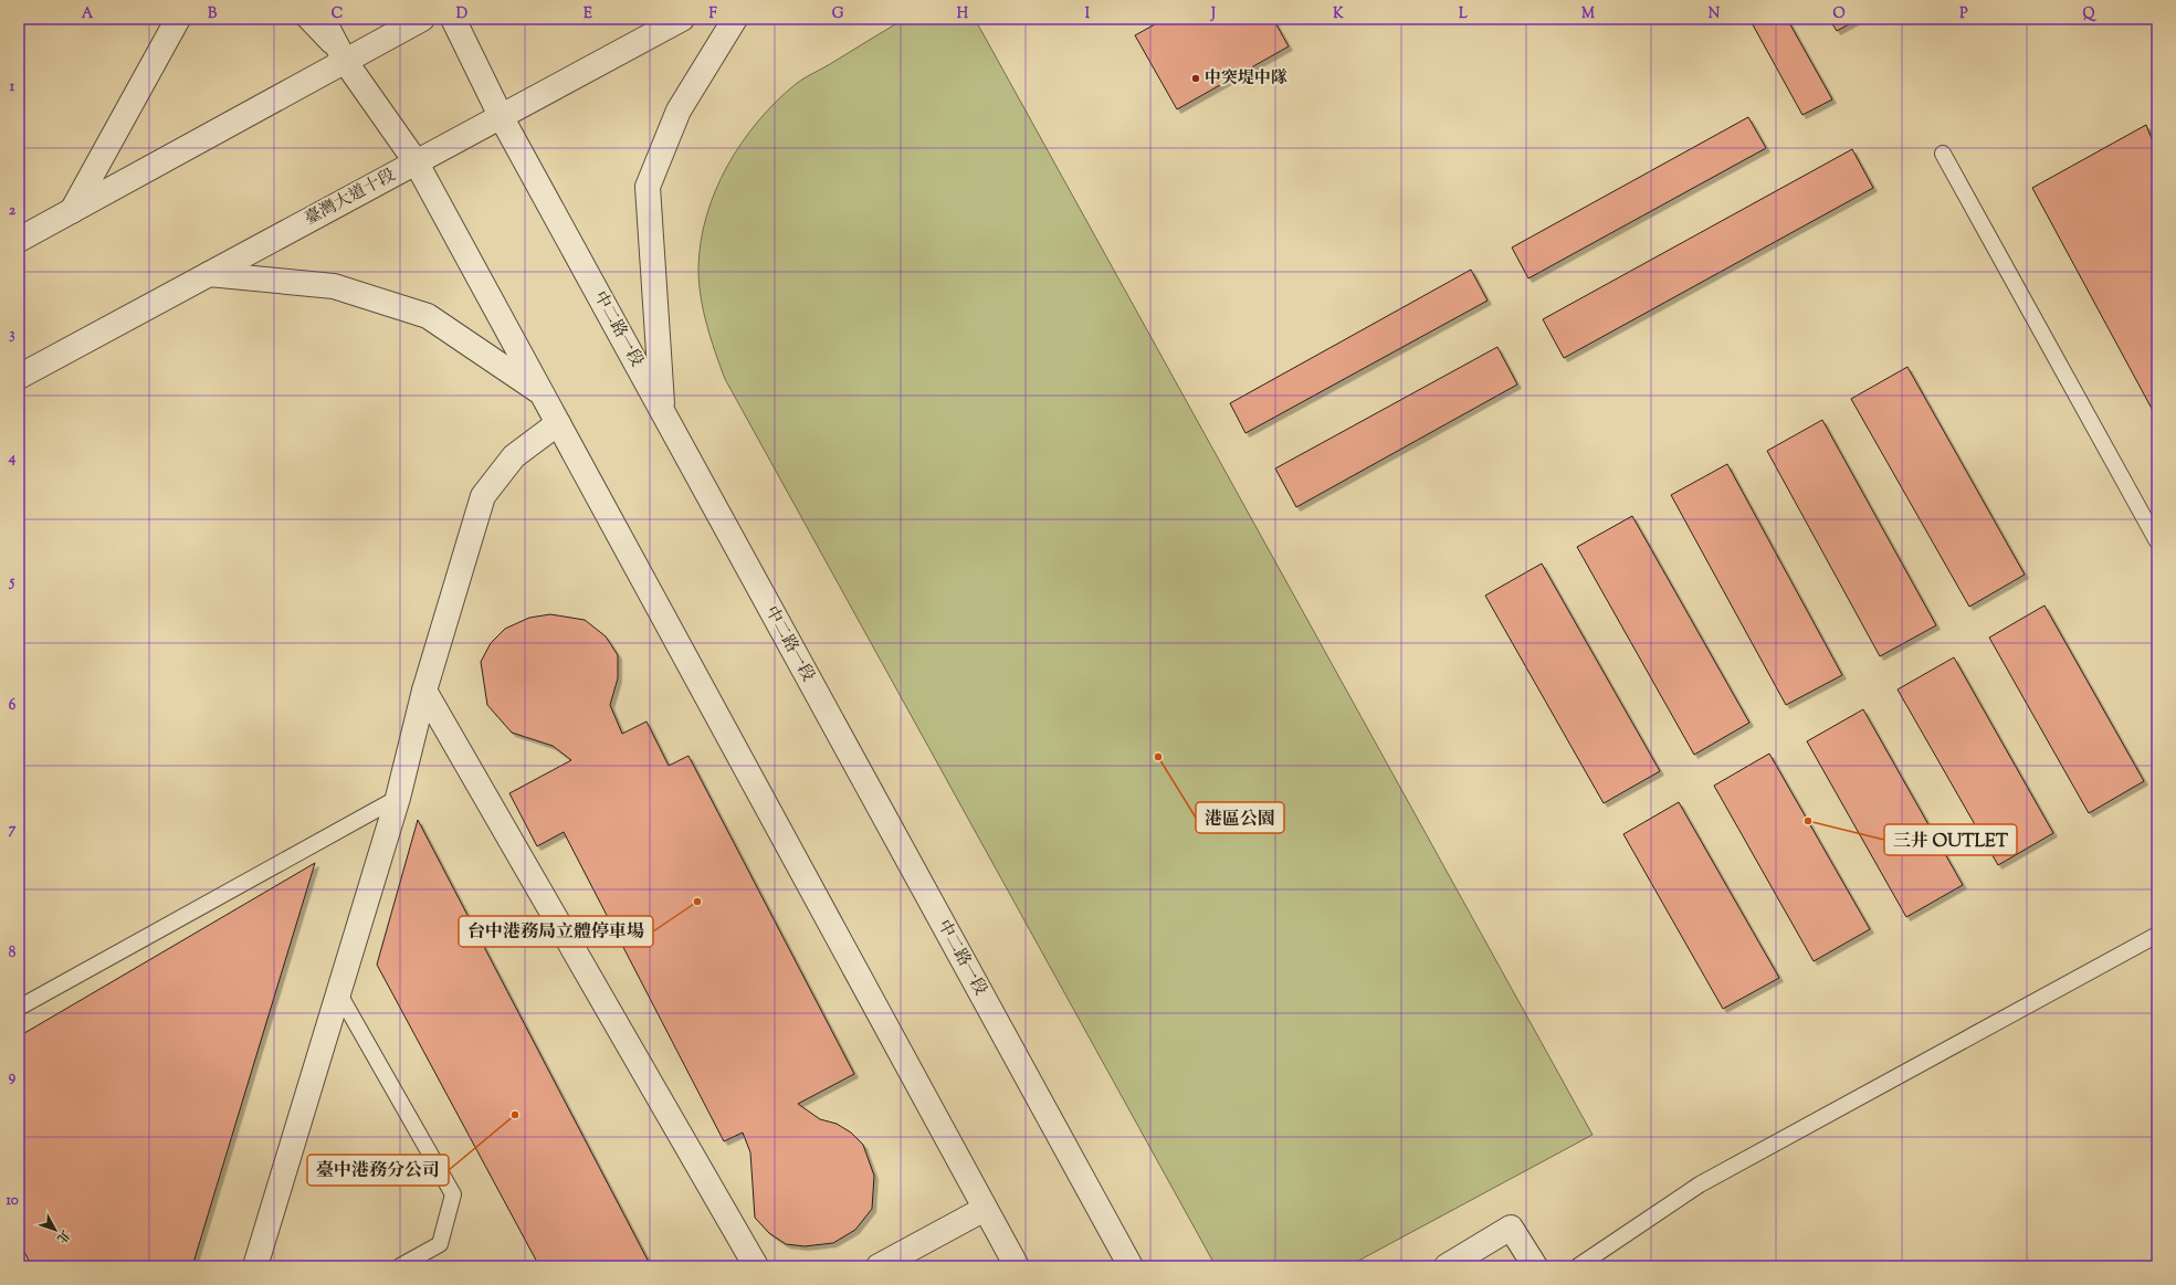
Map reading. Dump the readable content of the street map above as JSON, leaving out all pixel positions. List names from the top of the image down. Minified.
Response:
{"streets":{"street":["臺灣大道十段","中二路一段"]},"crossings":[["臺灣大道十段","中二路一段"]],"places":["中突堤中隊","港區公園","三井 OUTLET","台中港務局立體停車場","臺中港務分公司"],"north":"bottom right","grid":{"columns":["A","B","C","D","E","F","G","H","I","J","K","L","M","N","O","P","Q"],"rows":["1","2","3","4","5","6","7","8","9","10"]}}
